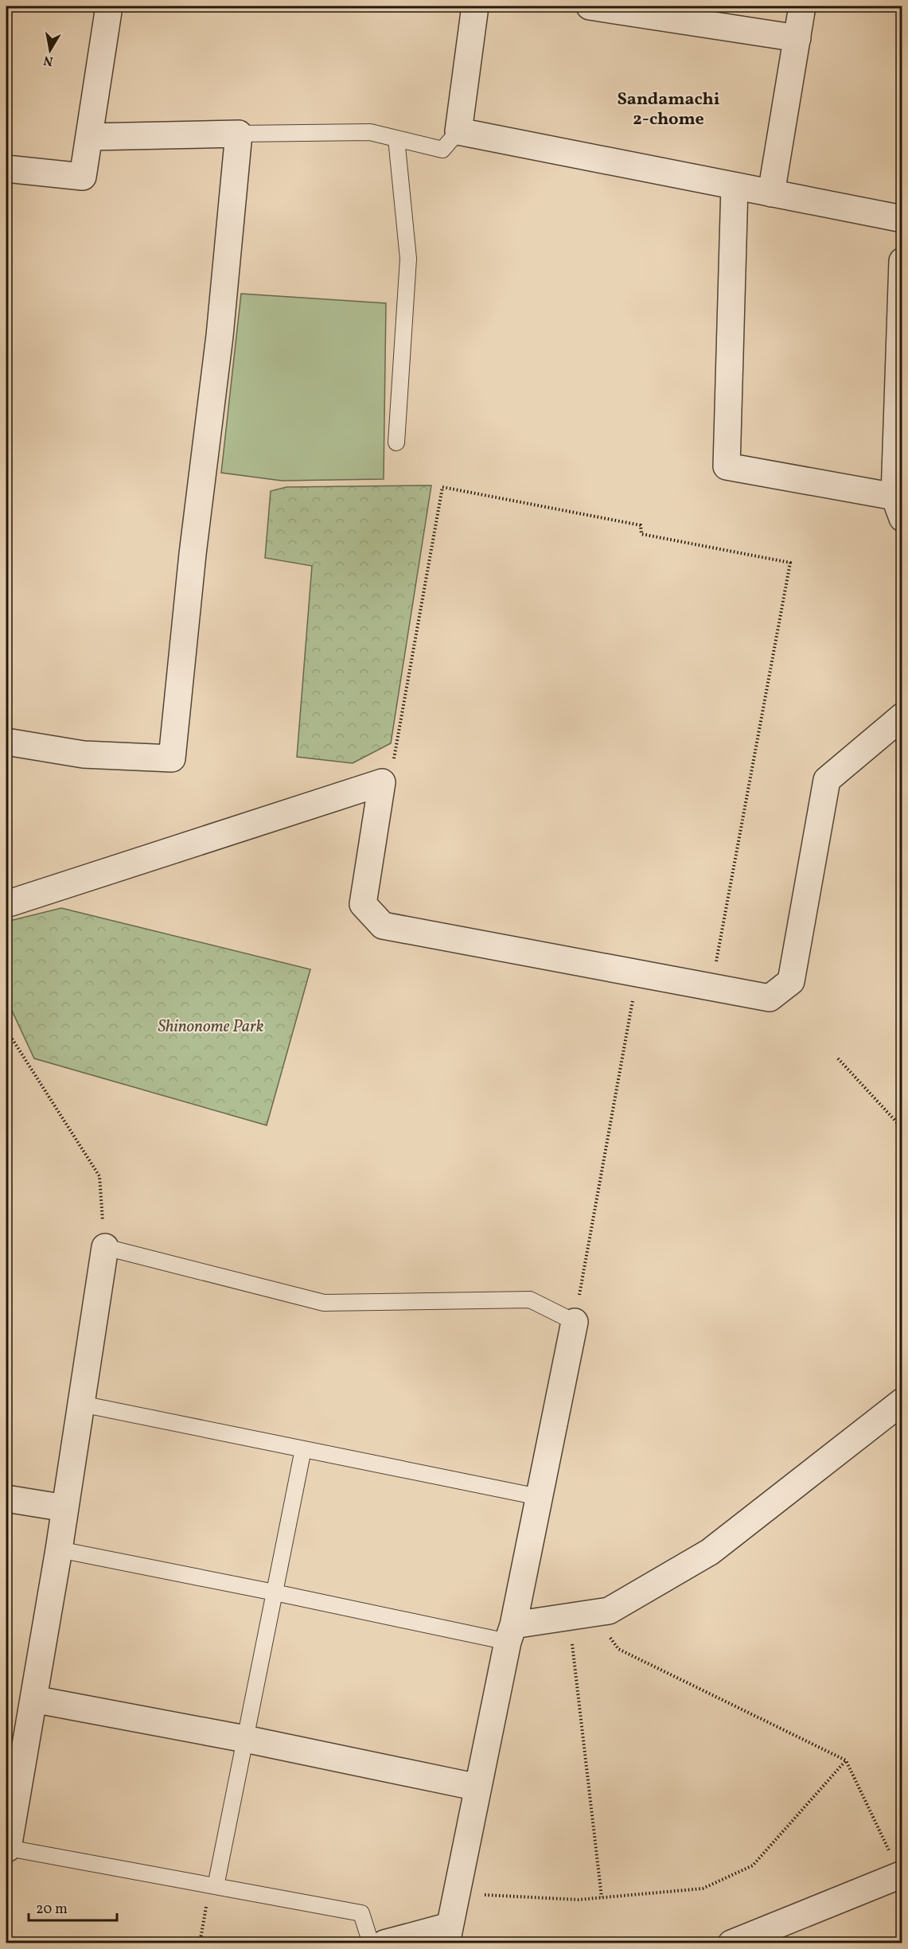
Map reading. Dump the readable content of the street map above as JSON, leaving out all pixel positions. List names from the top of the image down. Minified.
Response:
{"districts":["Sandamachi 2-chome"],"parks":["Shinonome Park"],"scale_bar":"20 m","north":"bottom"}
